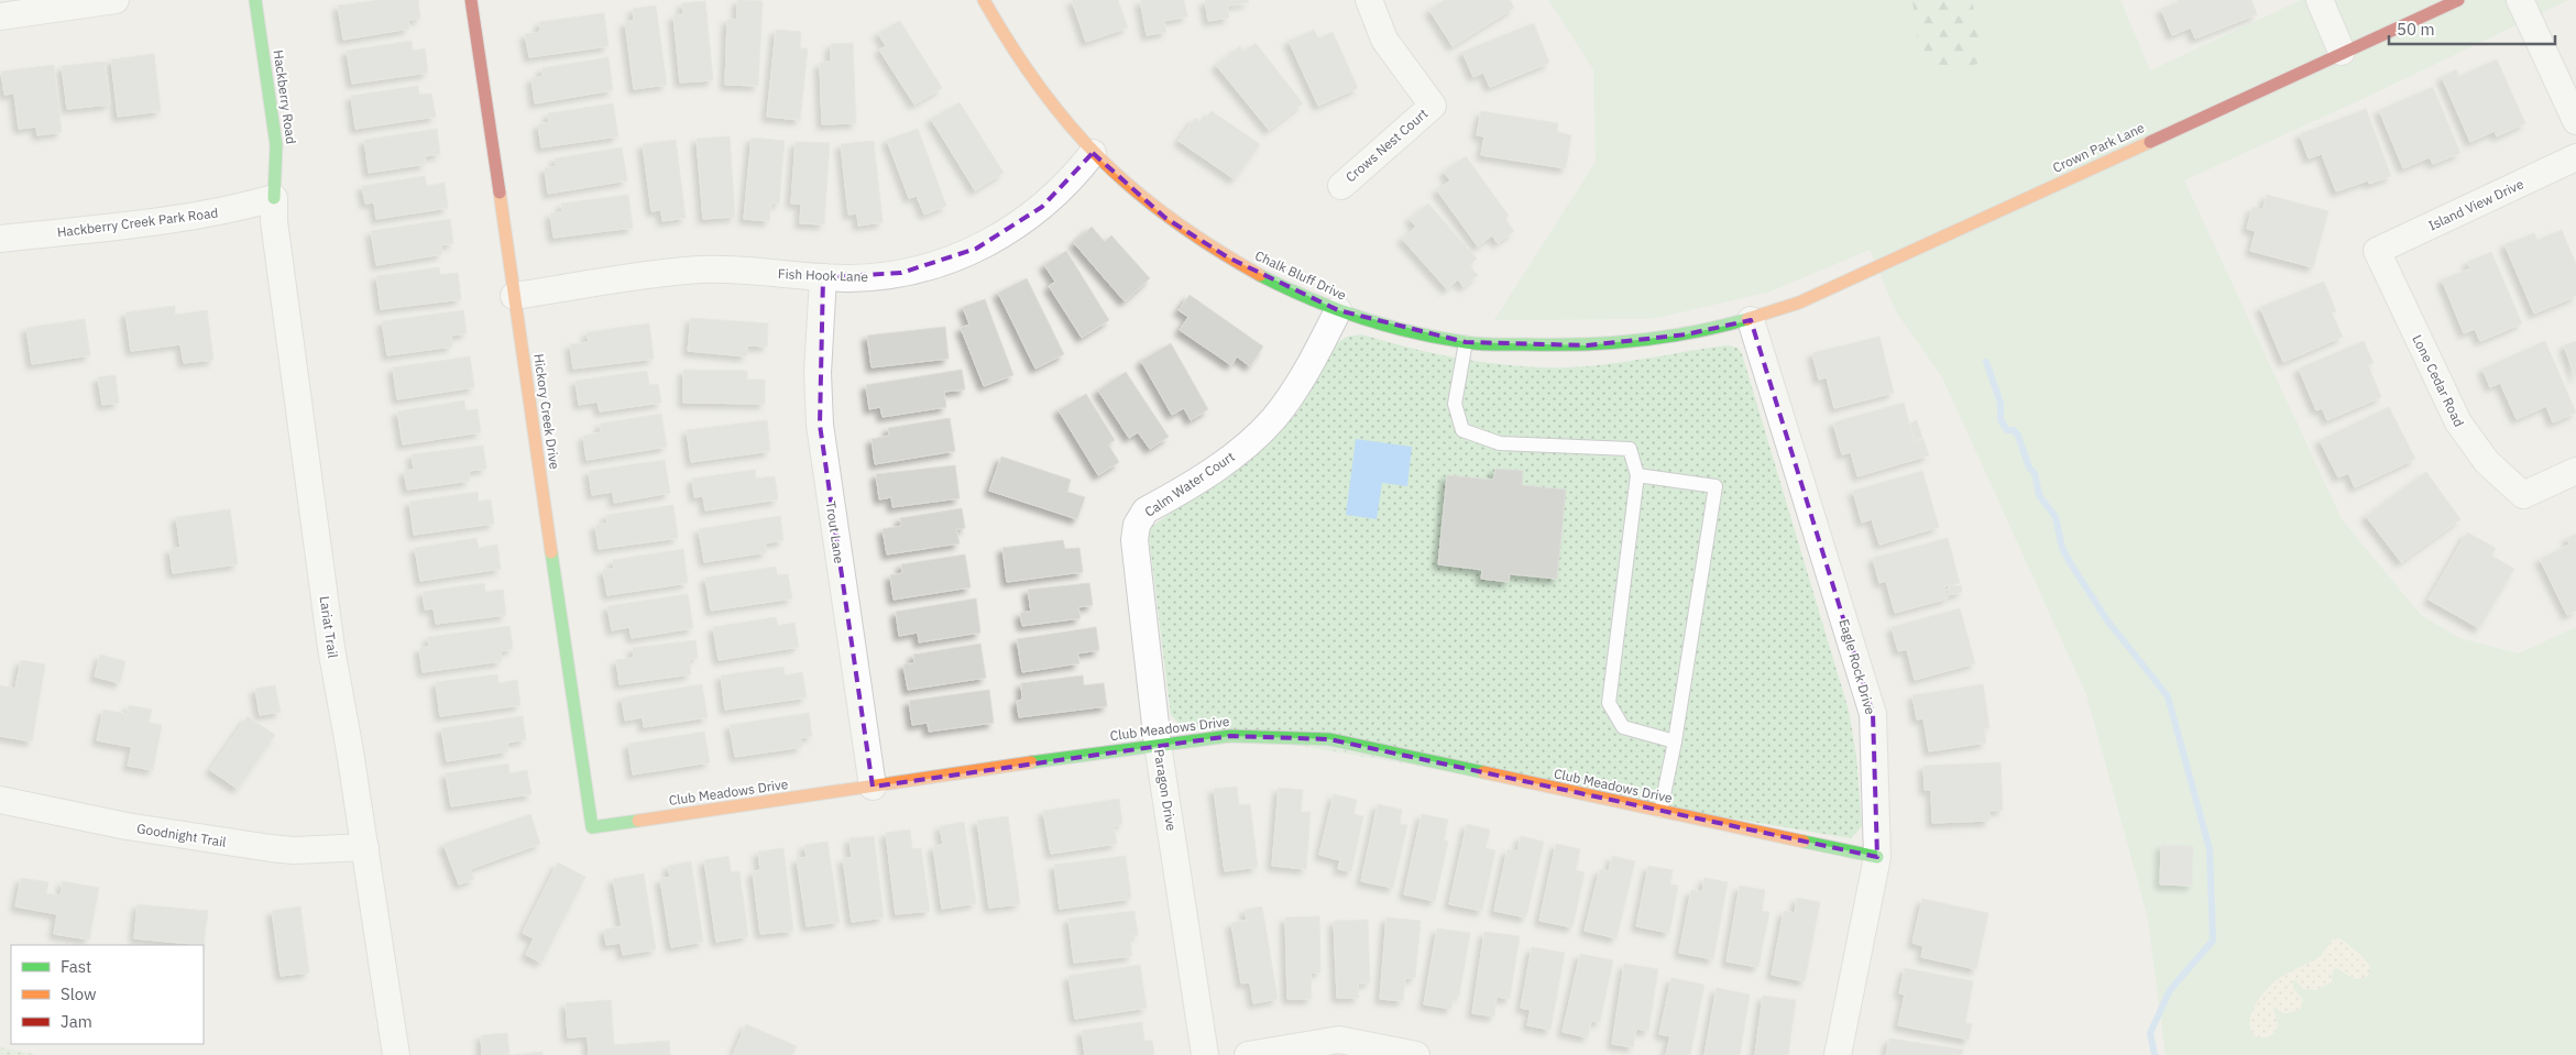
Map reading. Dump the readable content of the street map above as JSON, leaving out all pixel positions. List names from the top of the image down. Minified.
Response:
{"streets":{"street":["Hackberry Road","Crows Nest Court","Crown Park Lane","Island View Drive","Hackberry Creek Park Road","Fish Hook Lane","Chalk Bluff Drive","Lone Cedar Road","Hickory Creek Drive","Calm Water Court","Trout Lane","Lariat Trail","Eagle Rock Drive","Club Meadows Drive","Paragon Drive","Goodnight Trail"]},"crossings":[["Hackberry Road","Hackberry Creek Park Road"],["Hackberry Road","Lariat Trail"],["Crown Park Lane","Chalk Bluff Drive"],["Crown Park Lane","Eagle Rock Drive"],["Island View Drive","Lone Cedar Road"],["Hackberry Creek Park Road","Lariat Trail"],["Fish Hook Lane","Chalk Bluff Drive"],["Fish Hook Lane","Hickory Creek Drive"],["Fish Hook Lane","Trout Lane"],["Chalk Bluff Drive","Calm Water Court"],["Chalk Bluff Drive","Eagle Rock Drive"],["Hickory Creek Drive","Club Meadows Drive"],["Calm Water Court","Paragon Drive"],["Trout Lane","Club Meadows Drive"],["Lariat Trail","Goodnight Trail"],["Eagle Rock Drive","Club Meadows Drive"],["Club Meadows Drive","Paragon Drive"]],"legend":["Fast","Slow","Jam"],"scale_bar":"50 m"}
